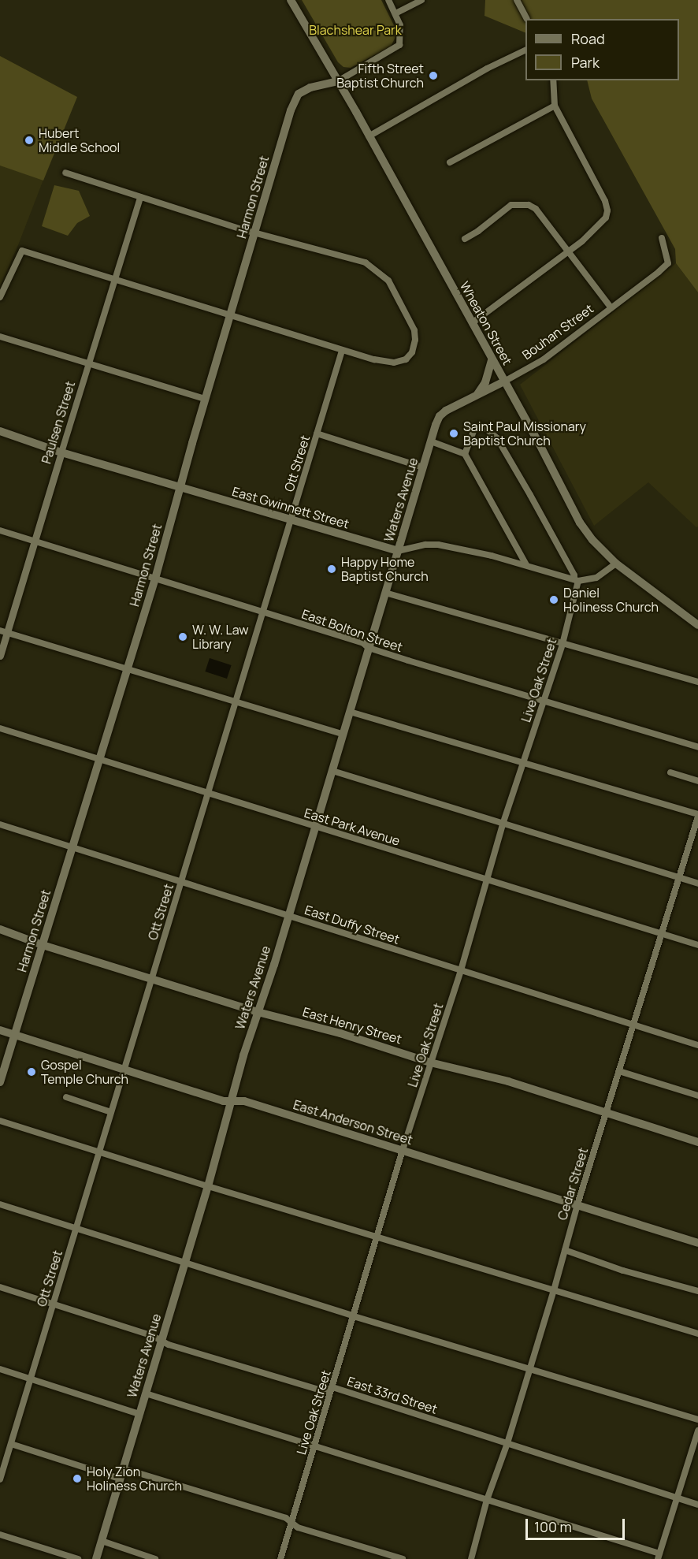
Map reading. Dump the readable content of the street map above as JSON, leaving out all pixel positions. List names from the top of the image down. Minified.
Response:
{"streets":{"main road":["Harmon Street","Wheaton Street","Bouhan Street","Waters Avenue","East Gwinnett Street","East Henry Street","East Anderson Street"],"street":["Paulsen Street","Ott Street","East Bolton Street","Live Oak Street","East Park Avenue","East Duffy Street","Cedar Street","East 33rd Street"]},"crossings":[["Harmon Street","Wheaton Street"],["Harmon Street","East Gwinnett Street"],["Harmon Street","East Bolton Street"],["Harmon Street","East Park Avenue"],["Harmon Street","East Duffy Street"],["Harmon Street","East Henry Street"],["Harmon Street","East Anderson Street"],["Wheaton Street","Bouhan Street"],["Bouhan Street","Waters Avenue"],["Paulsen Street","East Gwinnett Street"],["Paulsen Street","East Bolton Street"],["Ott Street","East Gwinnett Street"],["Ott Street","East Bolton Street"],["Ott Street","East Park Avenue"],["Ott Street","East Duffy Street"],["Ott Street","East Henry Street"],["Ott Street","East Anderson Street"],["Ott Street","East 33rd Street"],["Waters Avenue","East Gwinnett Street"],["Waters Avenue","East Bolton Street"],["Waters Avenue","East Park Avenue"],["Waters Avenue","East Duffy Street"],["Waters Avenue","East Henry Street"],["Waters Avenue","East Anderson Street"],["Waters Avenue","East 33rd Street"],["East Gwinnett Street","Live Oak Street"],["East Bolton Street","Live Oak Street"],["Live Oak Street","East Park Avenue"],["Live Oak Street","East Duffy Street"],["Live Oak Street","East Henry Street"],["Live Oak Street","East Anderson Street"],["Live Oak Street","East 33rd Street"],["East Park Avenue","Cedar Street"],["East Duffy Street","Cedar Street"],["East Henry Street","Cedar Street"],["East Anderson Street","Cedar Street"],["Cedar Street","East 33rd Street"]],"parks":["Blachshear Park"],"places":["Fifth Street Baptist Church","Hubert Middle School","Saint Paul Missionary Baptist Church","Happy Home Baptist Church","Daniel Holiness Church","W. W. Law Library","Gospel Temple Church","Holy Zion Holiness Church"],"legend":["Road","Park"],"scale_bar":"100 m"}
